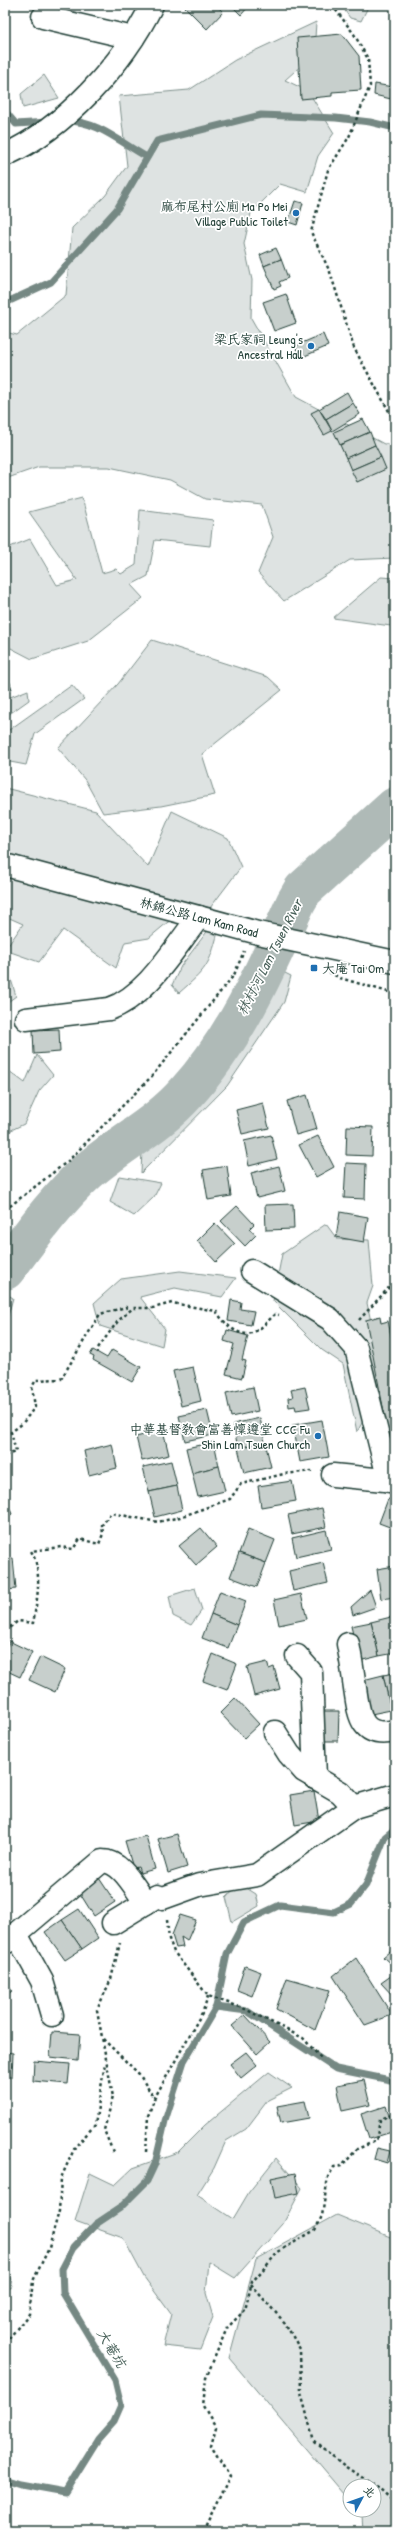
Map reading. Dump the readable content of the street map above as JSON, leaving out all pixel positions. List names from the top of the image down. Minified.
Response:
{"streets":{"street":["林錦公路 Lam Kam Road"]},"water":["林村河 Lam Tsuen River","大菴坑"],"places":{"other":["麻布尾村公廁 Ma Po Mei Village Public Toilet","梁氏家祠 Leung's Ancestral Hall","中華基督教會富善懍遵堂 CCC Fu Shin Lam Tsuen Church"],"transit":["大庵 Tai Om"]},"north":"top right"}
